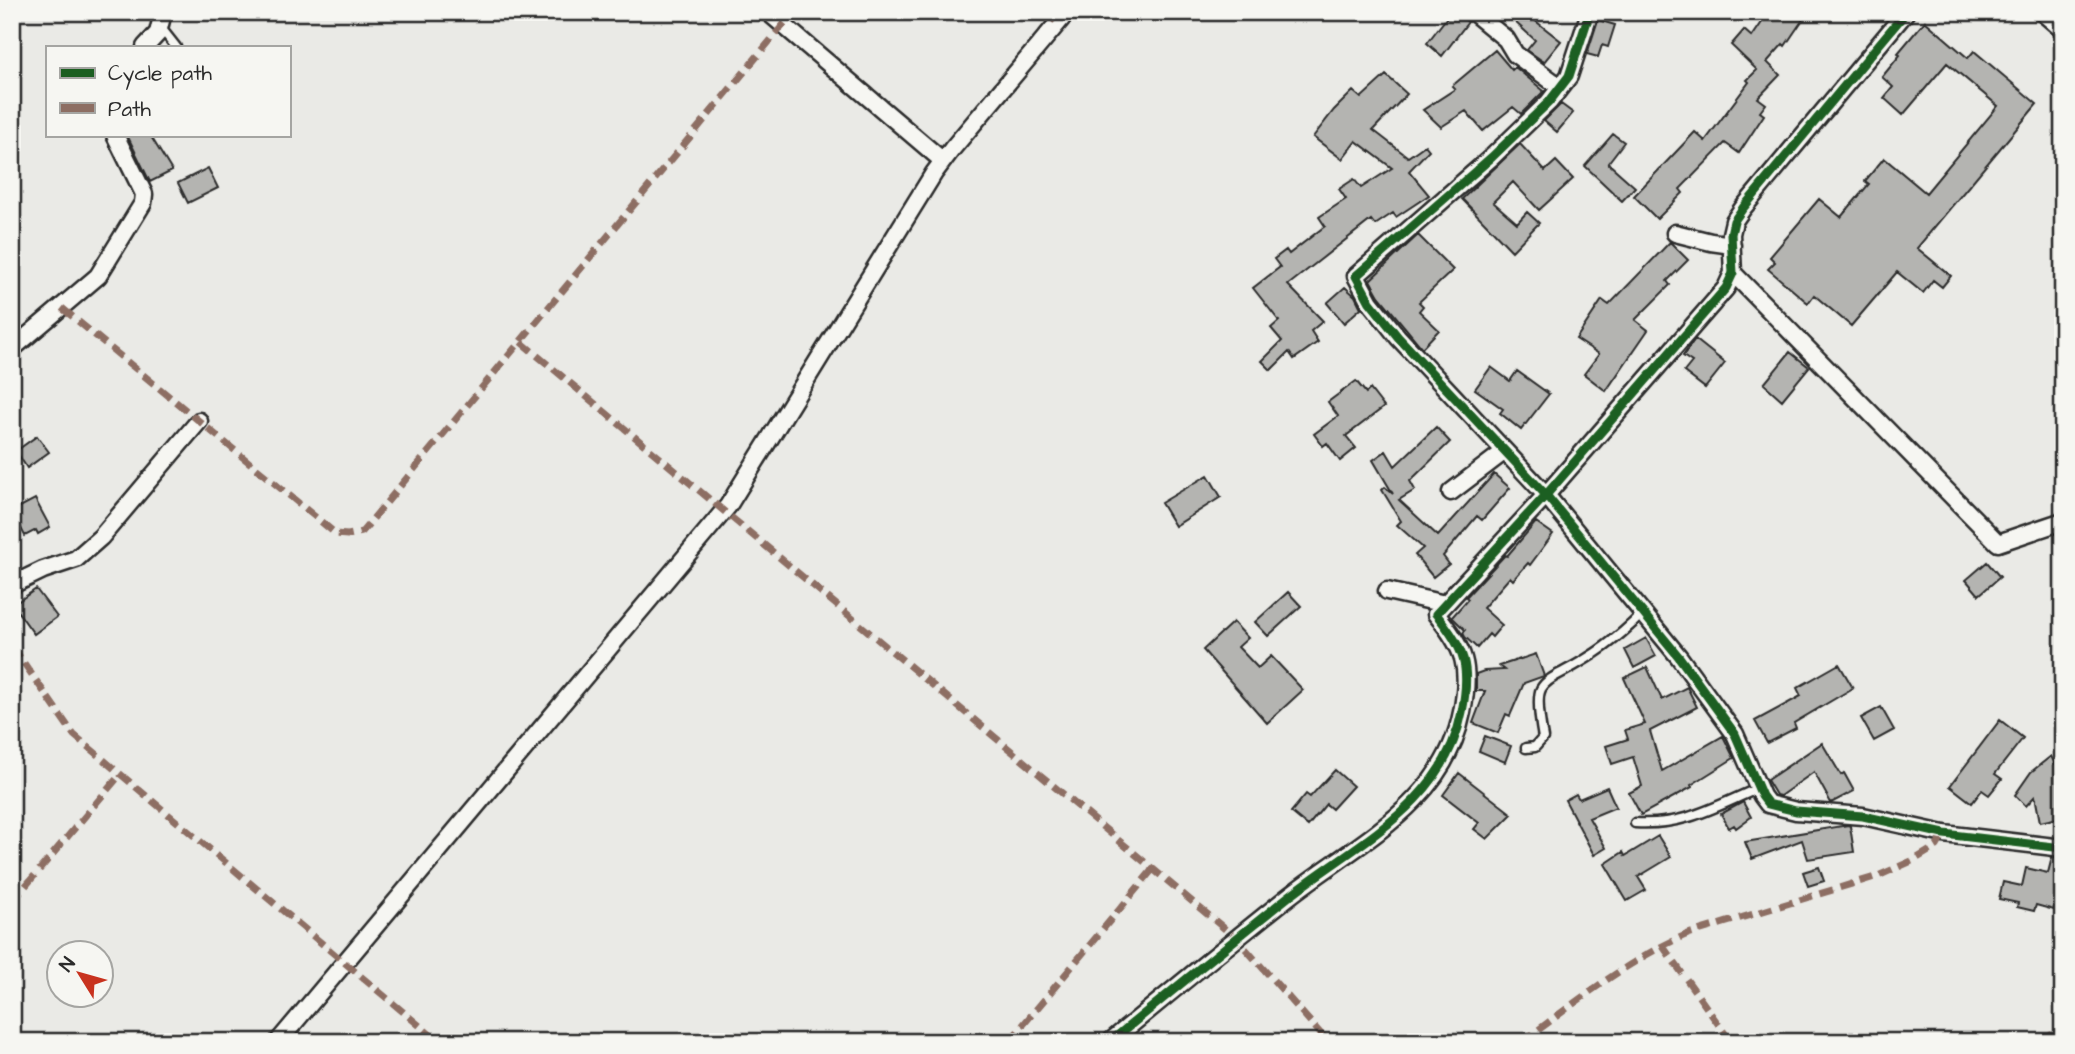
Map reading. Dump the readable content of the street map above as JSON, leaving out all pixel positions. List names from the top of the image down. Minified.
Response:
{"legend":["Cycle path","Path"],"north":"top left"}
